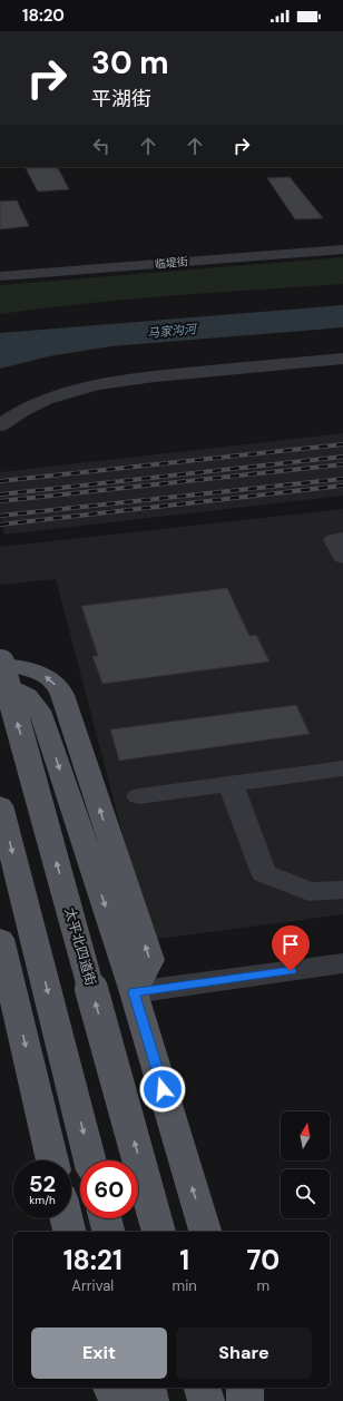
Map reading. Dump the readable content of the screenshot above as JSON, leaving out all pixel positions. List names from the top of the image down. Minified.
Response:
{"streets":{"main road":["太平北四道街"],"street":["临堤街"]},"water":["马家沟河"],"north":"top","page":{"status":"18:20","turn":["30 m","平湖街"],"speed":"52 km/h","limit":"60","eta":["18:21","Arrival","1","min","70","m"],"buttons":["Exit","Share"]}}
